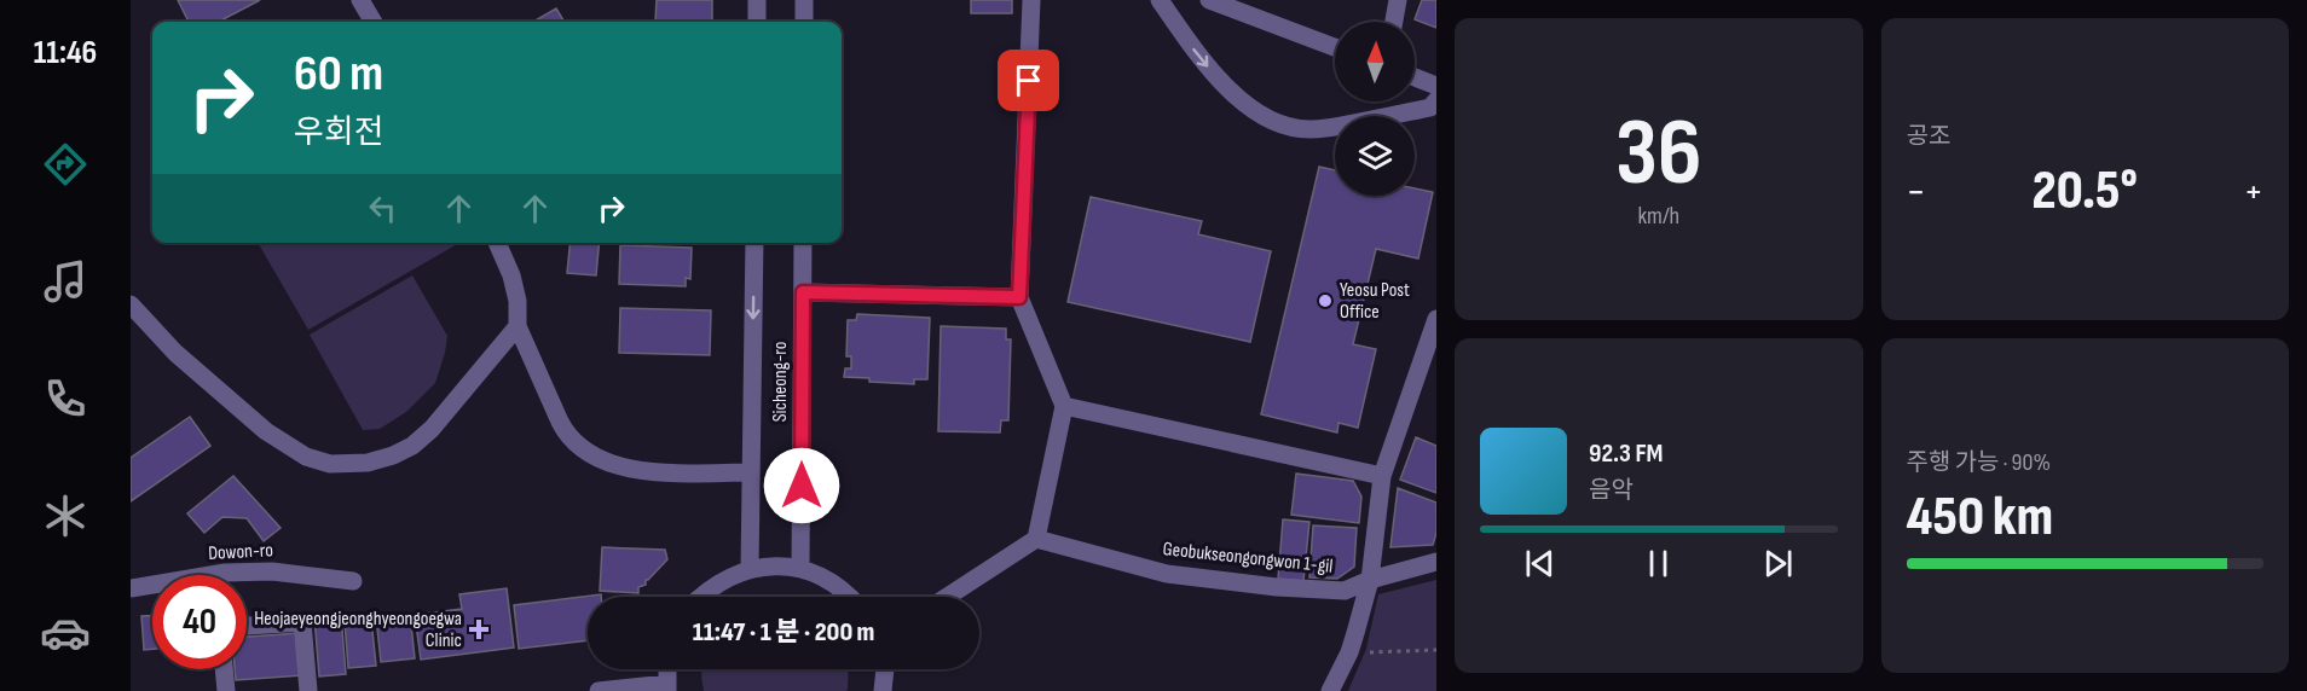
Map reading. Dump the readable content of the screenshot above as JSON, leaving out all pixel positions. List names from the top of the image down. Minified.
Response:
{"streets":{"street":["Sicheong-ro","Dowon-ro","Geobukseongongwon 1-gil"]},"places":{"other":["Yeosu Post Office"],"health":["Heojaeyeongjeonghyeongoegwa Clinic"]},"north":"top","page":{"tabs":"11:46","tile":[["36","km/h"],"공조",["주행 가능 · 90%","450 km"]],"turn":["60 m","우회전"],"heat":["−","20.5°","+"],"song":["92.3 FM","음악"],"limit":"40","trip":"11:47 · 1 분 · 200 m"}}
